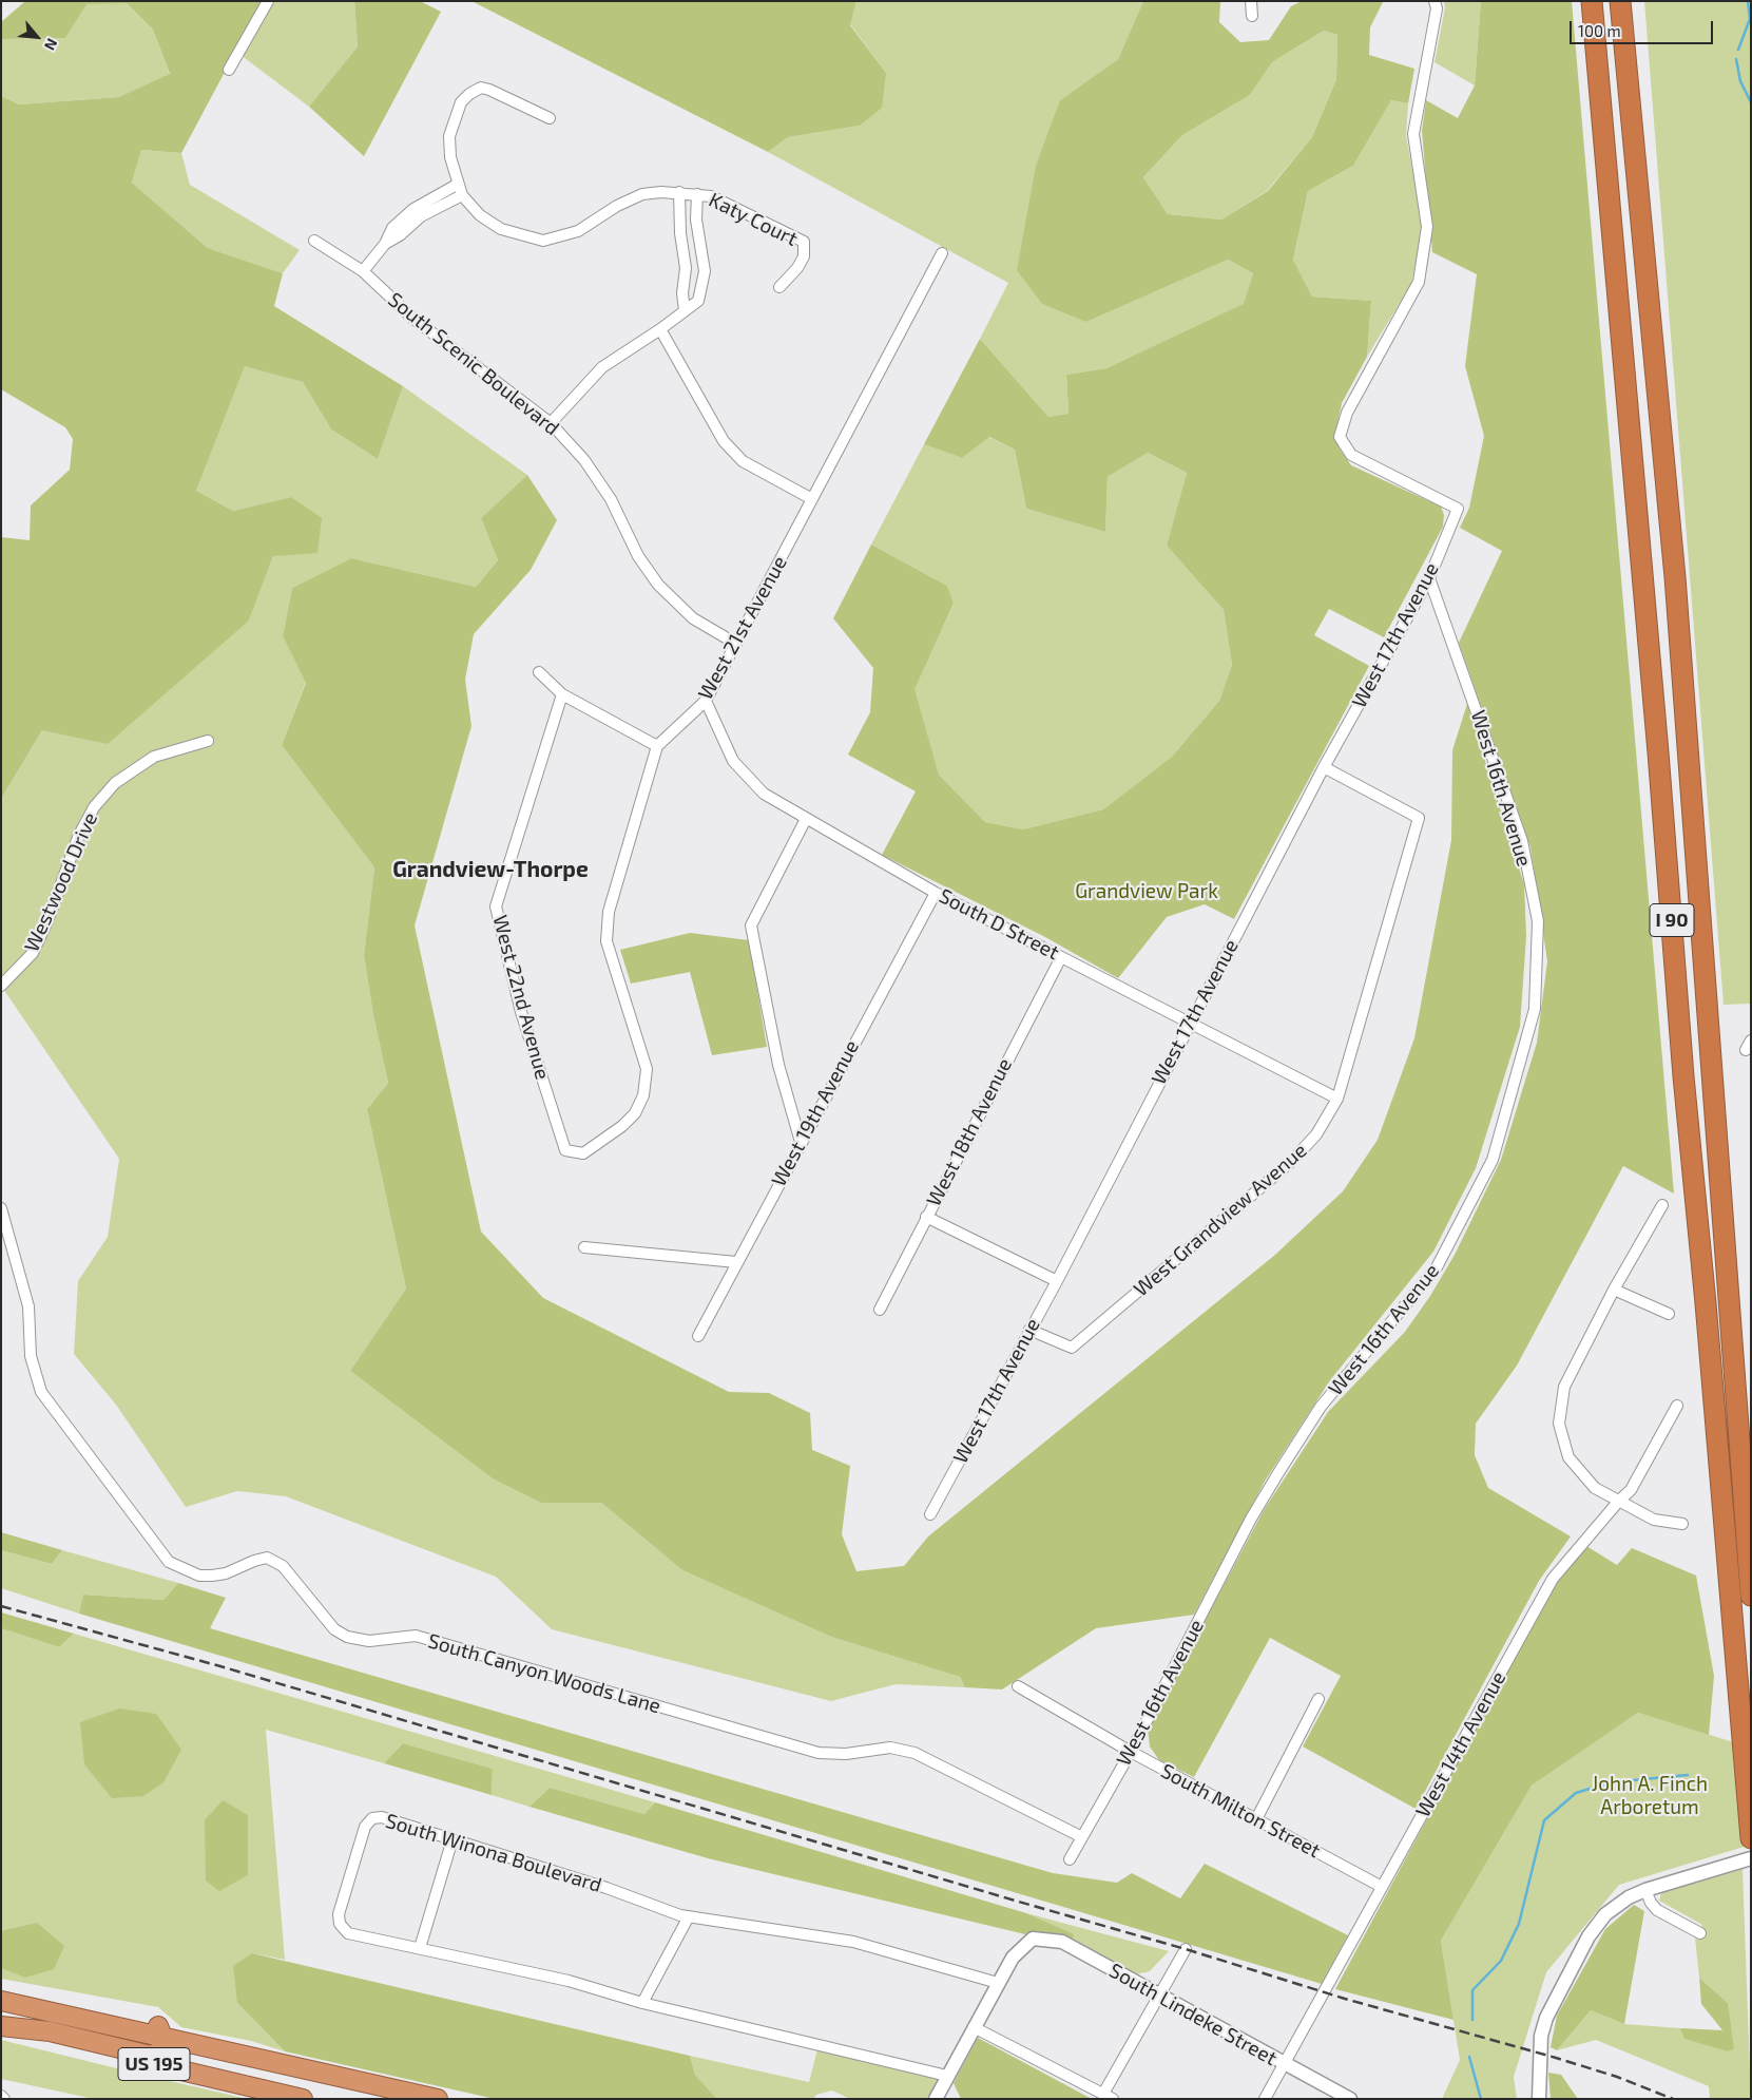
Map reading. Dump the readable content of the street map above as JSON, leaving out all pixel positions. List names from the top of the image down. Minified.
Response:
{"streets":{"highway":["I 90","US 195"],"street":["Katy Court","South Scenic Boulevard","West 21st Avenue","West 17th Avenue","West 16th Avenue","Westwood Drive","South D Street","West 22nd Avenue","West 19th Avenue","West 18th Avenue","West Grandview Avenue","South Canyon Woods Lane","West 14th Avenue","South Milton Street","South Winona Boulevard","South Lindeke Street"]},"crossings":[["South Scenic Boulevard","West 21st Avenue"],["West 21st Avenue","South D Street"],["West 21st Avenue","West 22nd Avenue"],["West 17th Avenue","West 16th Avenue"],["West 17th Avenue","South D Street"],["West 17th Avenue","West Grandview Avenue"],["West 16th Avenue","South Canyon Woods Lane"],["West 16th Avenue","South Milton Street"],["South D Street","West 19th Avenue"],["South D Street","West 18th Avenue"],["South D Street","West Grandview Avenue"],["West 14th Avenue","South Milton Street"],["West 14th Avenue","South Lindeke Street"],["South Winona Boulevard","South Lindeke Street"]],"districts":["Grandview-Thorpe"],"parks":["Grandview Park","John A. Finch Arboretum"],"scale_bar":"100 m","north":"bottom right"}
